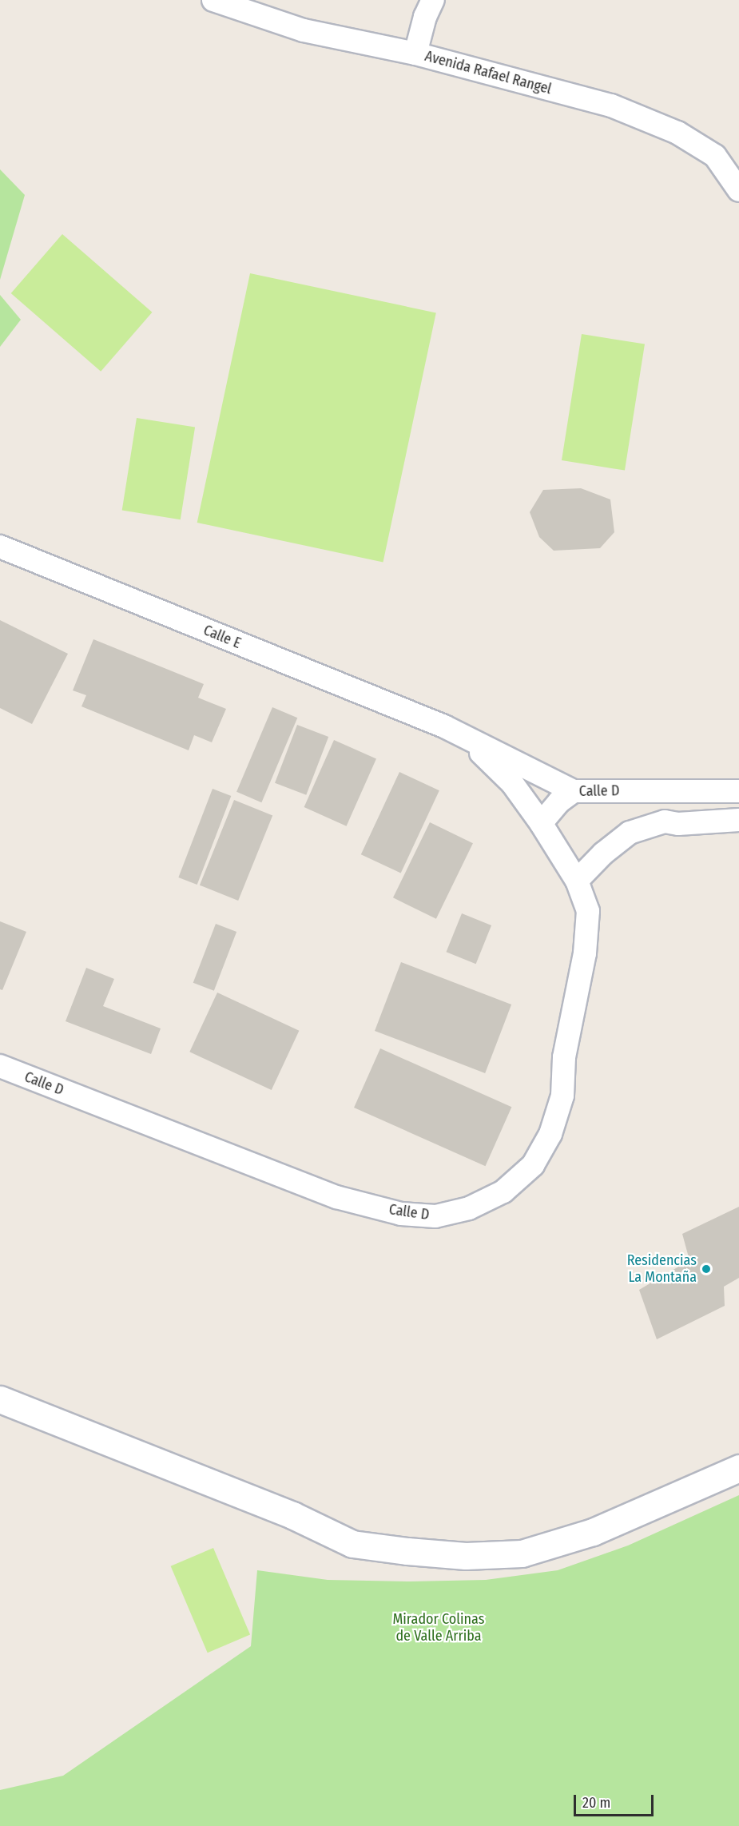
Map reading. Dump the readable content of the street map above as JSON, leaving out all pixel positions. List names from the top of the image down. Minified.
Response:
{"streets":{"street":["Avenida Rafael Rangel","Calle E","Calle D"]},"crossings":[["Calle E","Calle D"]],"parks":["Mirador Colinas de Valle Arriba"],"places":["Residencias La Montaña"],"scale_bar":"20 m"}
